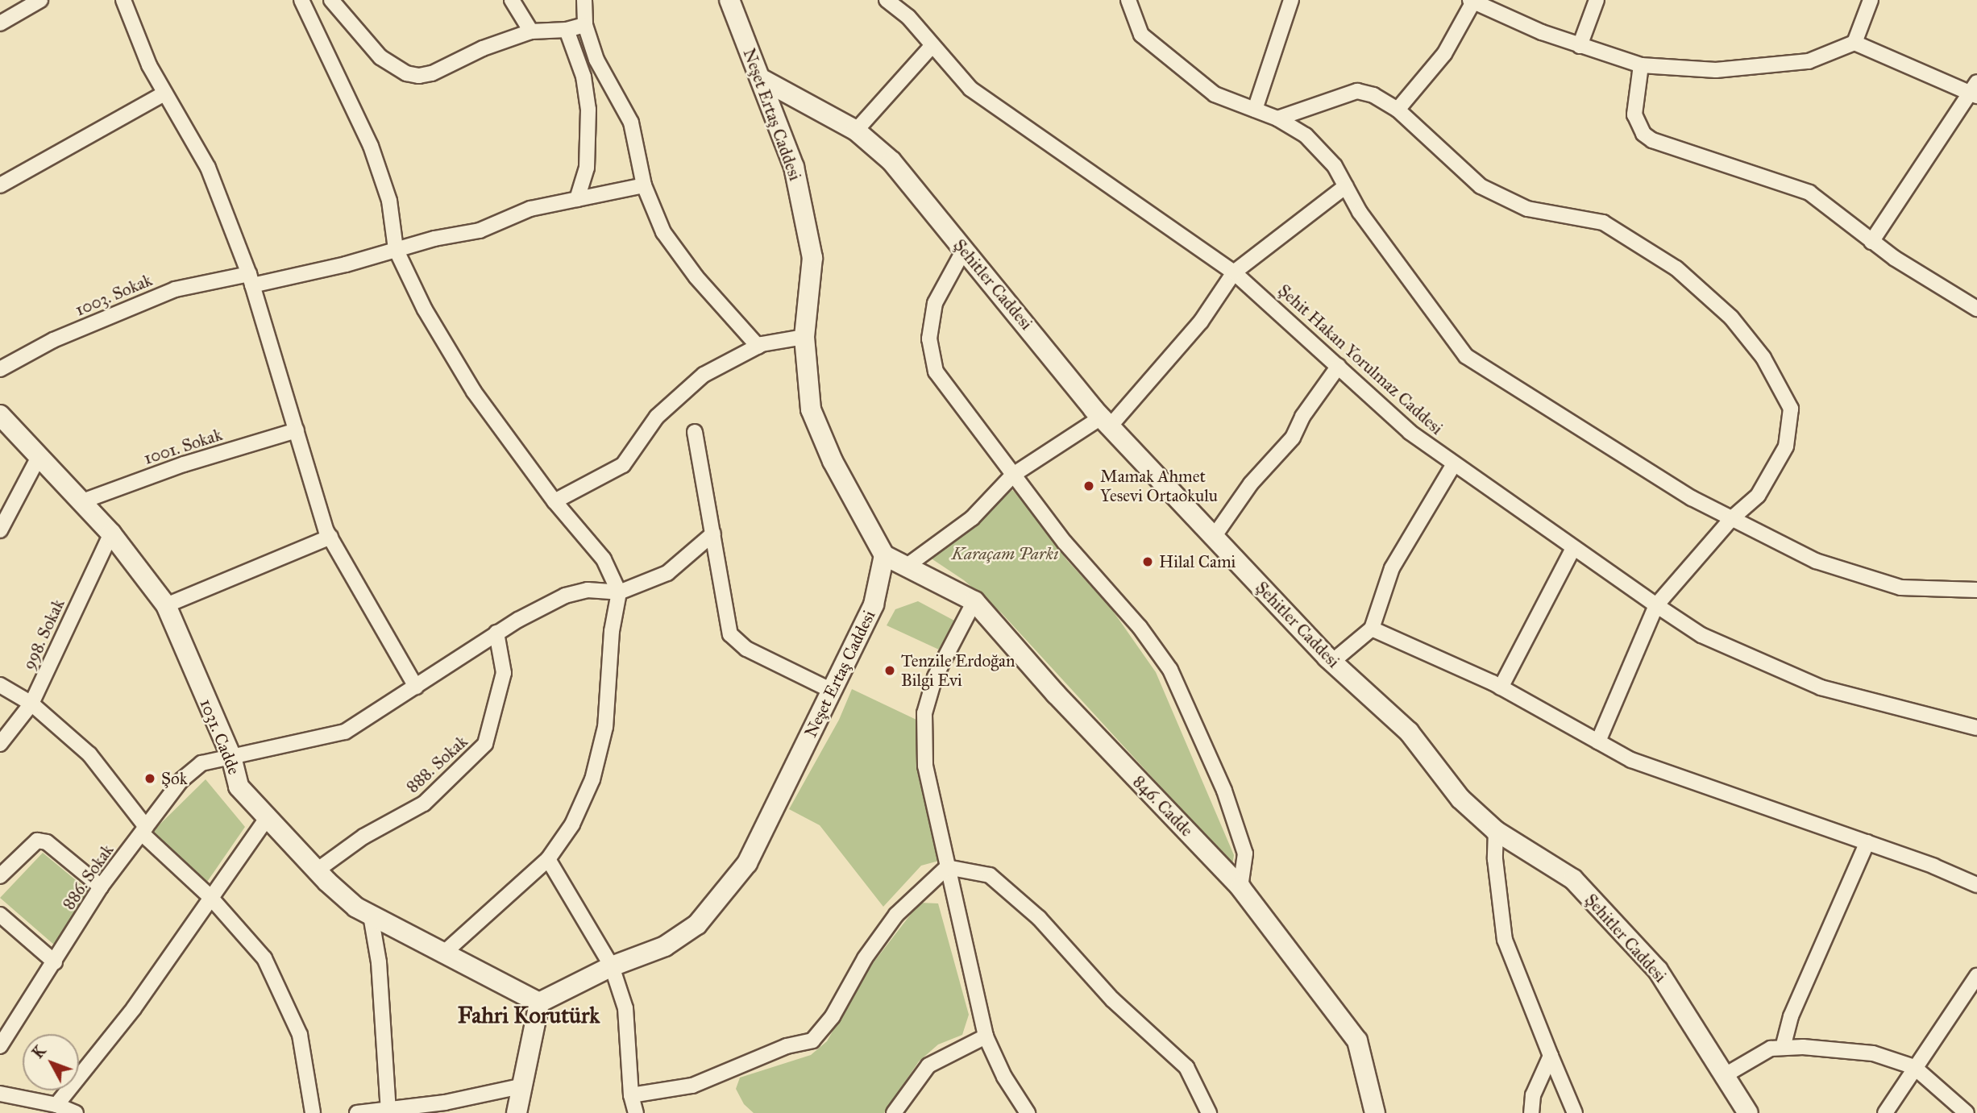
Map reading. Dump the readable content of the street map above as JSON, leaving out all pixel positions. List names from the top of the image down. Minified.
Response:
{"streets":{"street":["Neşet Ertaş Caddesi","Şehitler Caddesi","1003. Sokak","Şehit Hakan Yorulmaz Caddesi","1001. Sokak","998. Sokak","1031. Cadde","888. Sokak","846. Cadde","886. Sokak"]},"crossings":[["Neşet Ertaş Caddesi","Şehitler Caddesi"],["Neşet Ertaş Caddesi","1031. Cadde"],["Neşet Ertaş Caddesi","846. Cadde"],["1001. Sokak","1031. Cadde"],["998. Sokak","1031. Cadde"],["1031. Cadde","888. Sokak"],["1031. Cadde","886. Sokak"],["888. Sokak","886. Sokak"]],"districts":["Fahri Korutürk"],"parks":["Karaçam Parkı"],"places":["Mamak Ahmet Yesevi Ortaokulu","Hilal Cami","Tenzile Erdoğan Bilgi Evi","Şok"],"north":"top left"}
